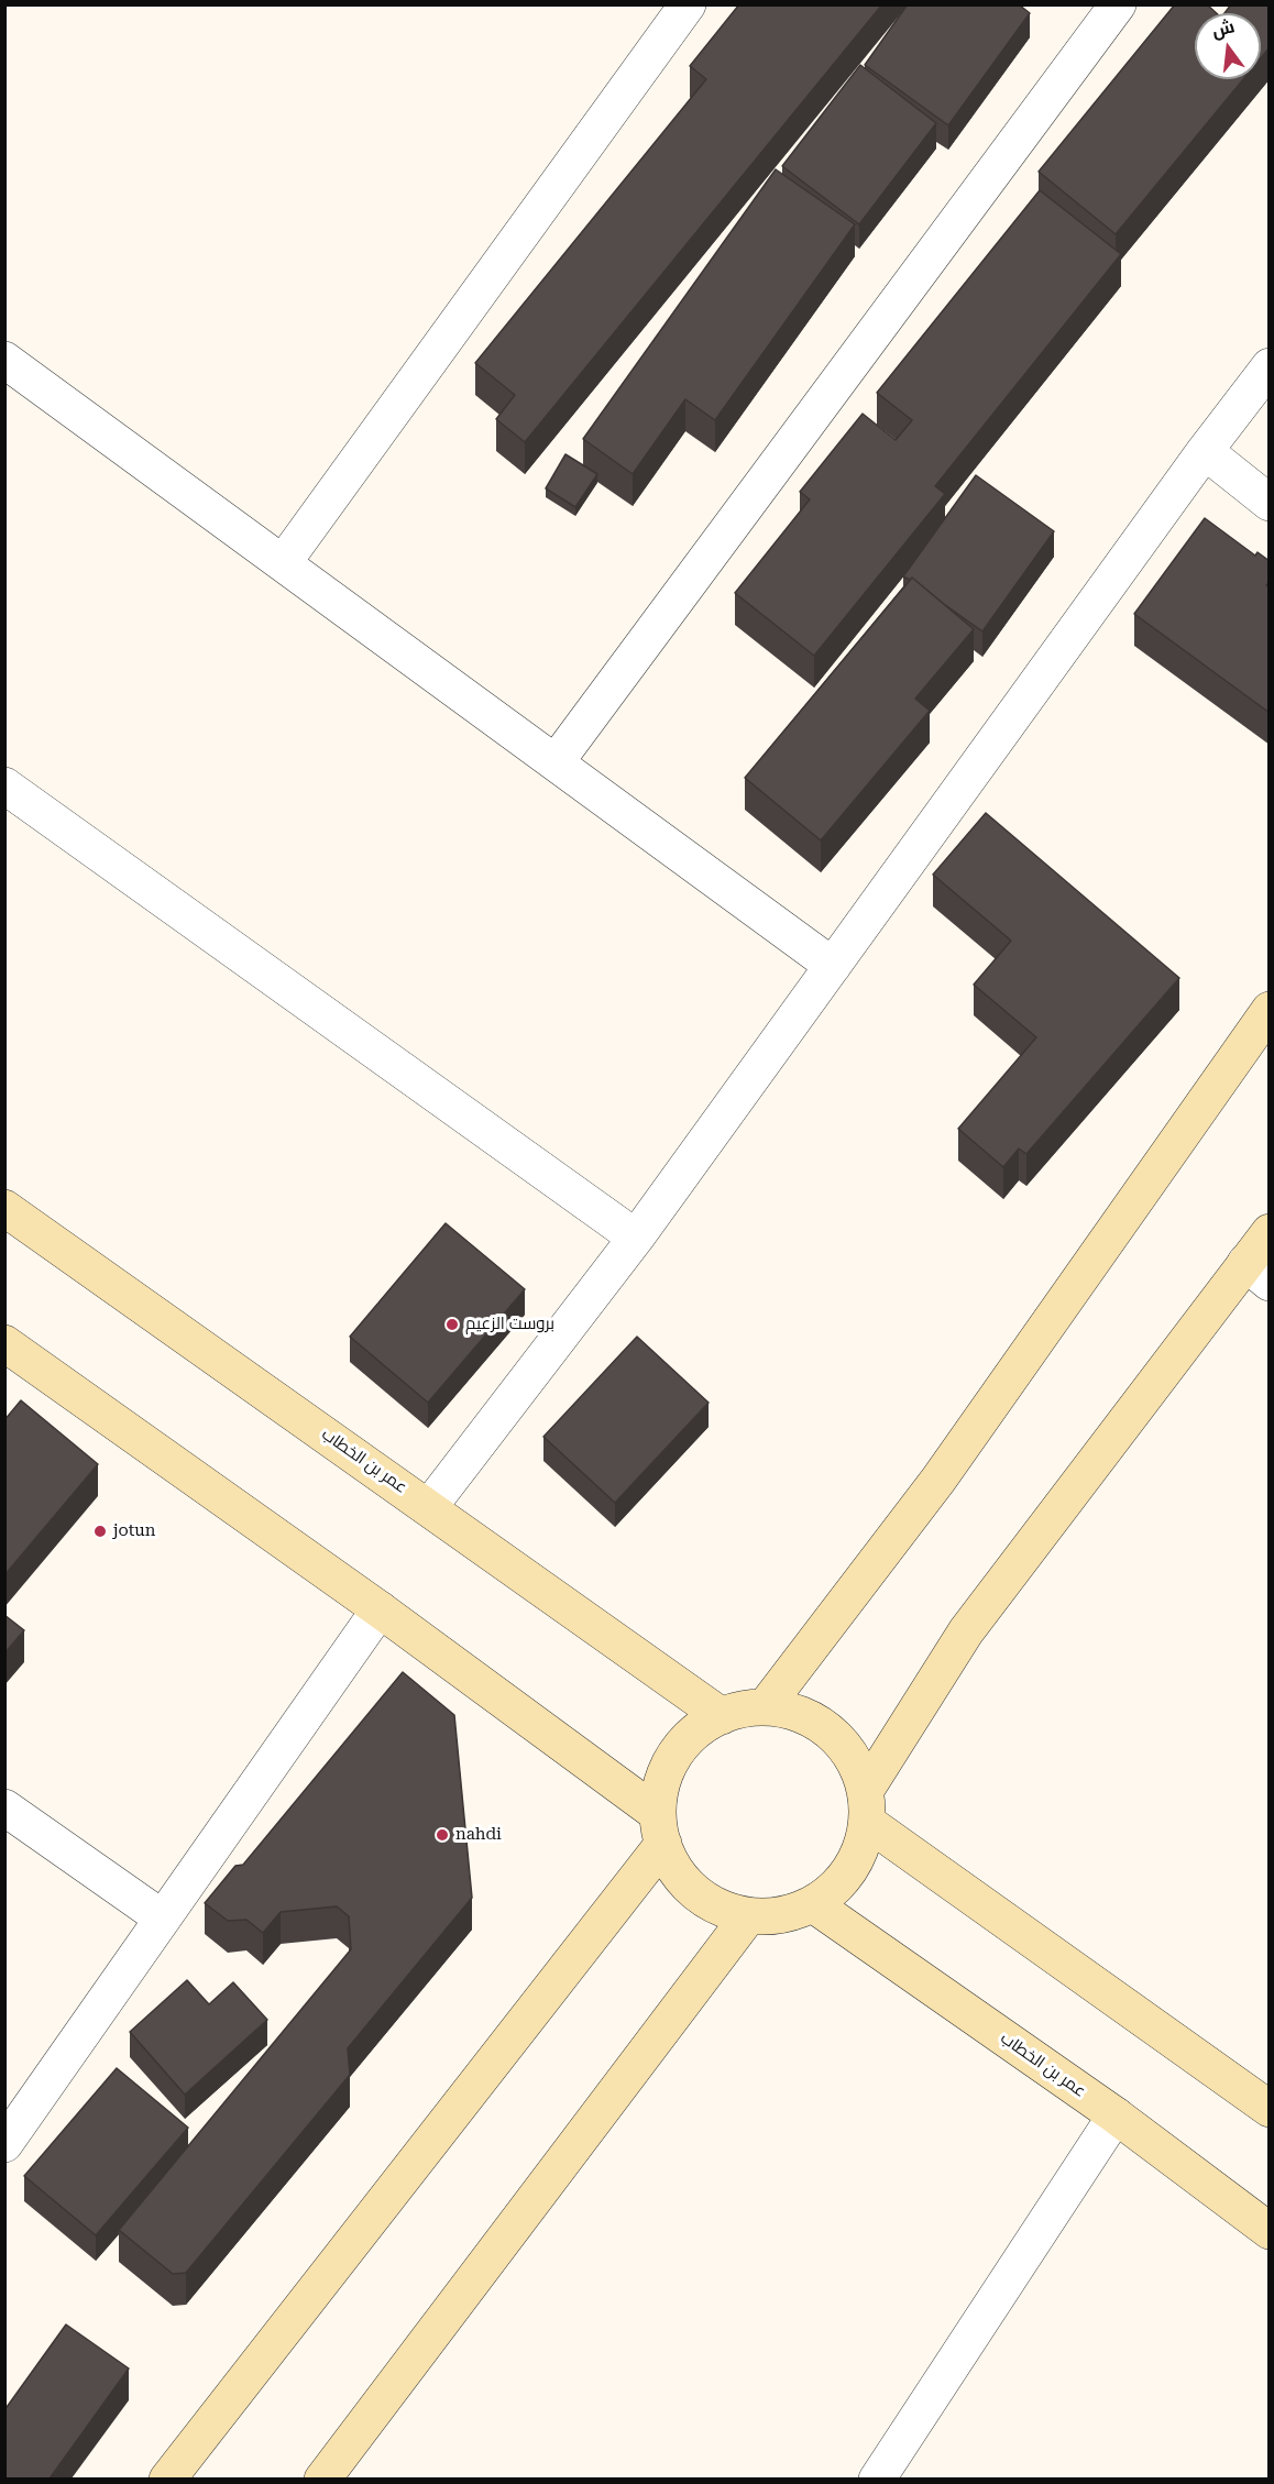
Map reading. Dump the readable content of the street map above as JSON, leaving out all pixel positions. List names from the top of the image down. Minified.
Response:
{"streets":{"street":["عمر بن الخطاب"]},"places":["بروست الزعيم","jotun","nahdi"],"north":"top"}
